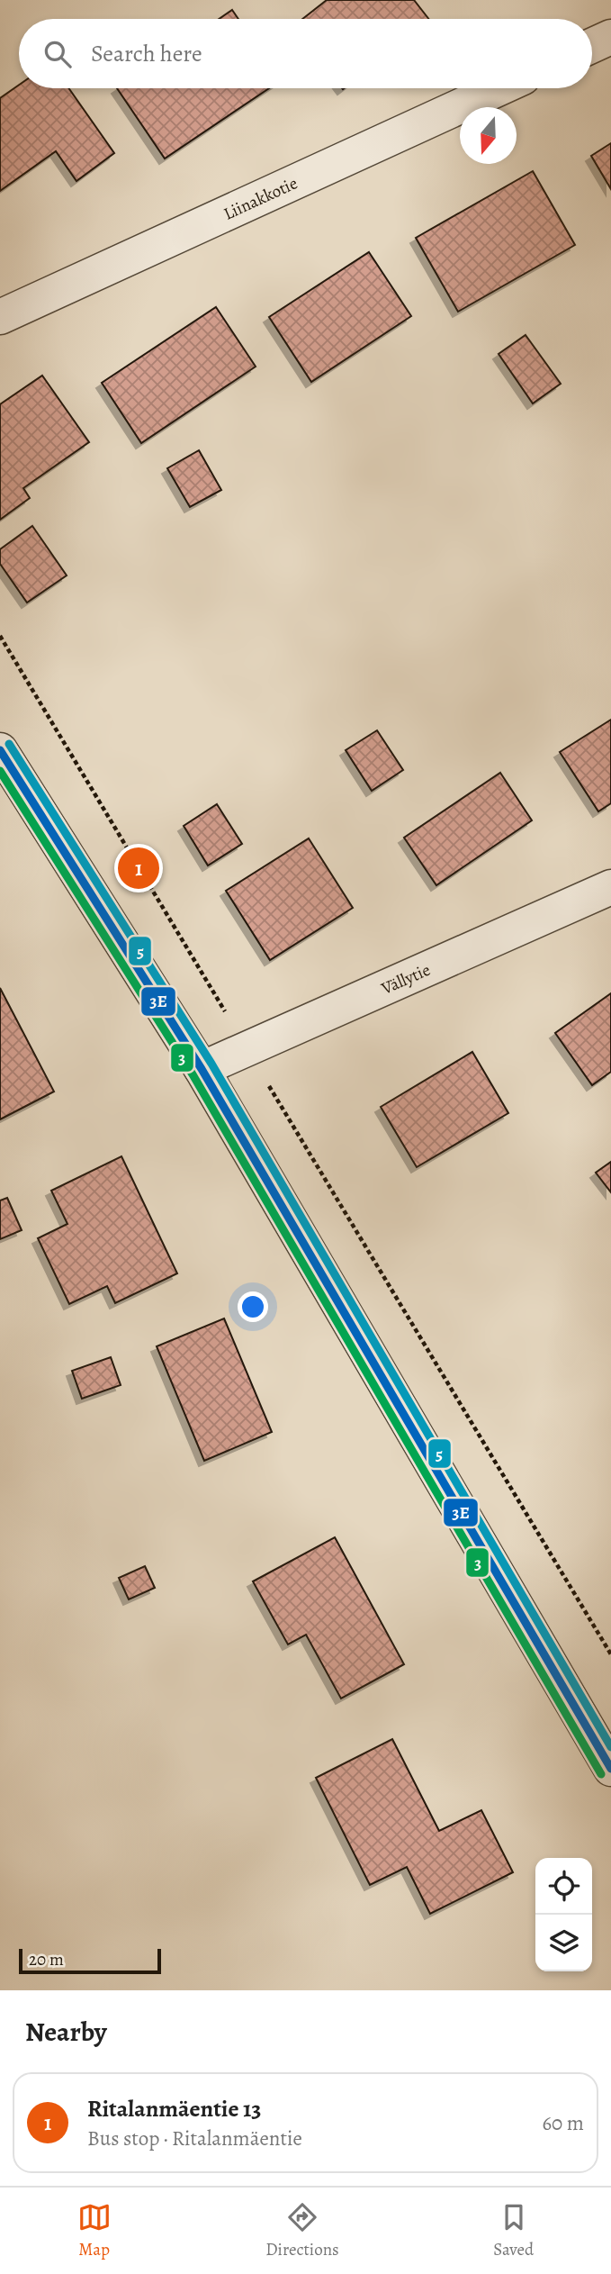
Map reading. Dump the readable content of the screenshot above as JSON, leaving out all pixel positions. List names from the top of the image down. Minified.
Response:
{"streets":{"street":["Liinakkotie","Vällytie"]},"lines":["transit line 5","transit line 3E","transit line 3"],"scale_bar":"20 m","north":"bottom","page":{"search":"Search here","pins":"1","scale":"20 m","heading":"Nearby","list":[{"mark":"1","name":"Ritalanmäentie 13","note":"Bus stop · Ritalanmäentie","value":"60 m"}],"nav":["Map","Directions","Saved"]}}
